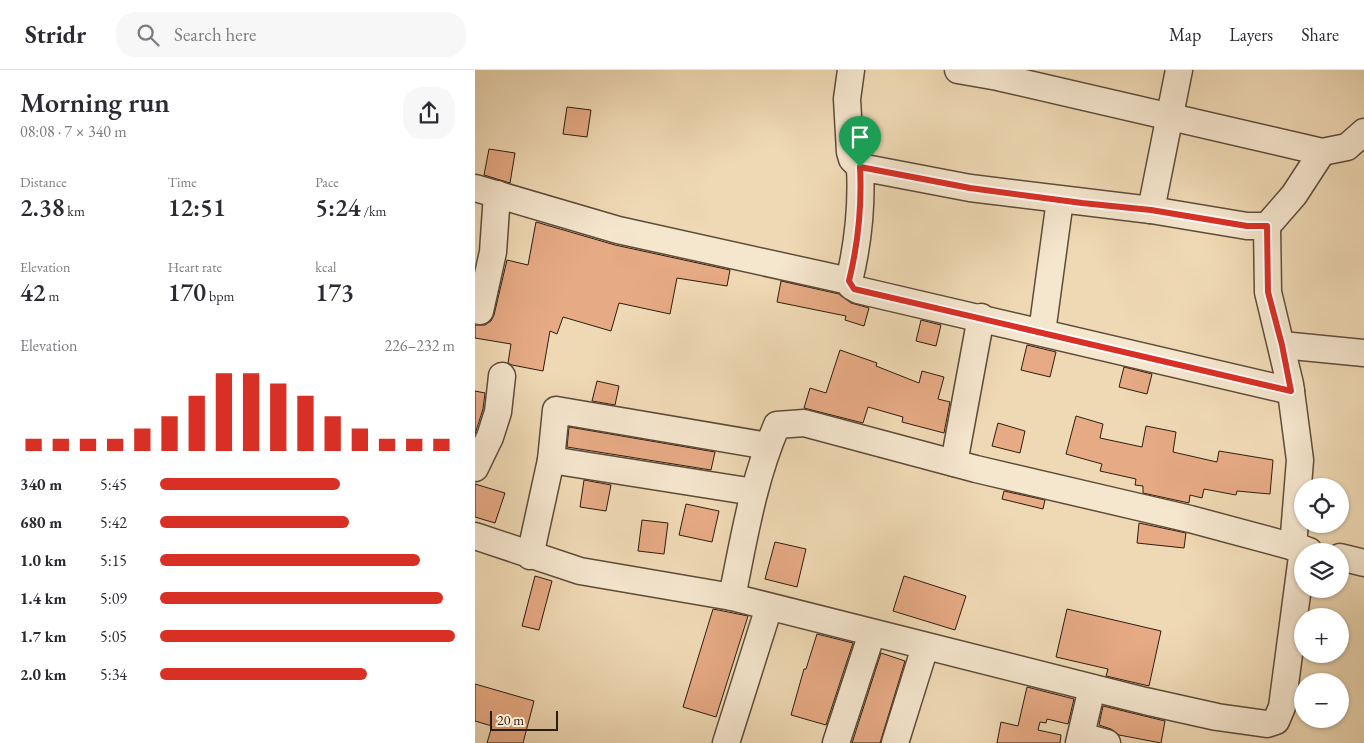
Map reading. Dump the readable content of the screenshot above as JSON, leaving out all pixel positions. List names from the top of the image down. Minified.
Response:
{"scale_bar":"20 m","page":{"header":"Stridr","search":"Search here","nav":["Map","Layers","Share"],"heading":["Morning run","08:08 · 7 × 340 m"],"stats":[["Distance","2.38 km"],["Time","12:51"],["Pace","5:24 /km"],["Elevation","42 m"],["Heart rate","170 bpm"],["kcal","173"]],"chart":["Elevation","226–232 m"],"list":[{"name":"340 m","note":"5:45"},{"name":"680 m","note":"5:42"},{"name":"1.0 km","note":"5:15"},{"name":"1.4 km","note":"5:09"},{"name":"1.7 km","note":"5:05"},{"name":"2.0 km","note":"5:34"}],"map_buttons":["+","−"],"scale":"20 m"}}
